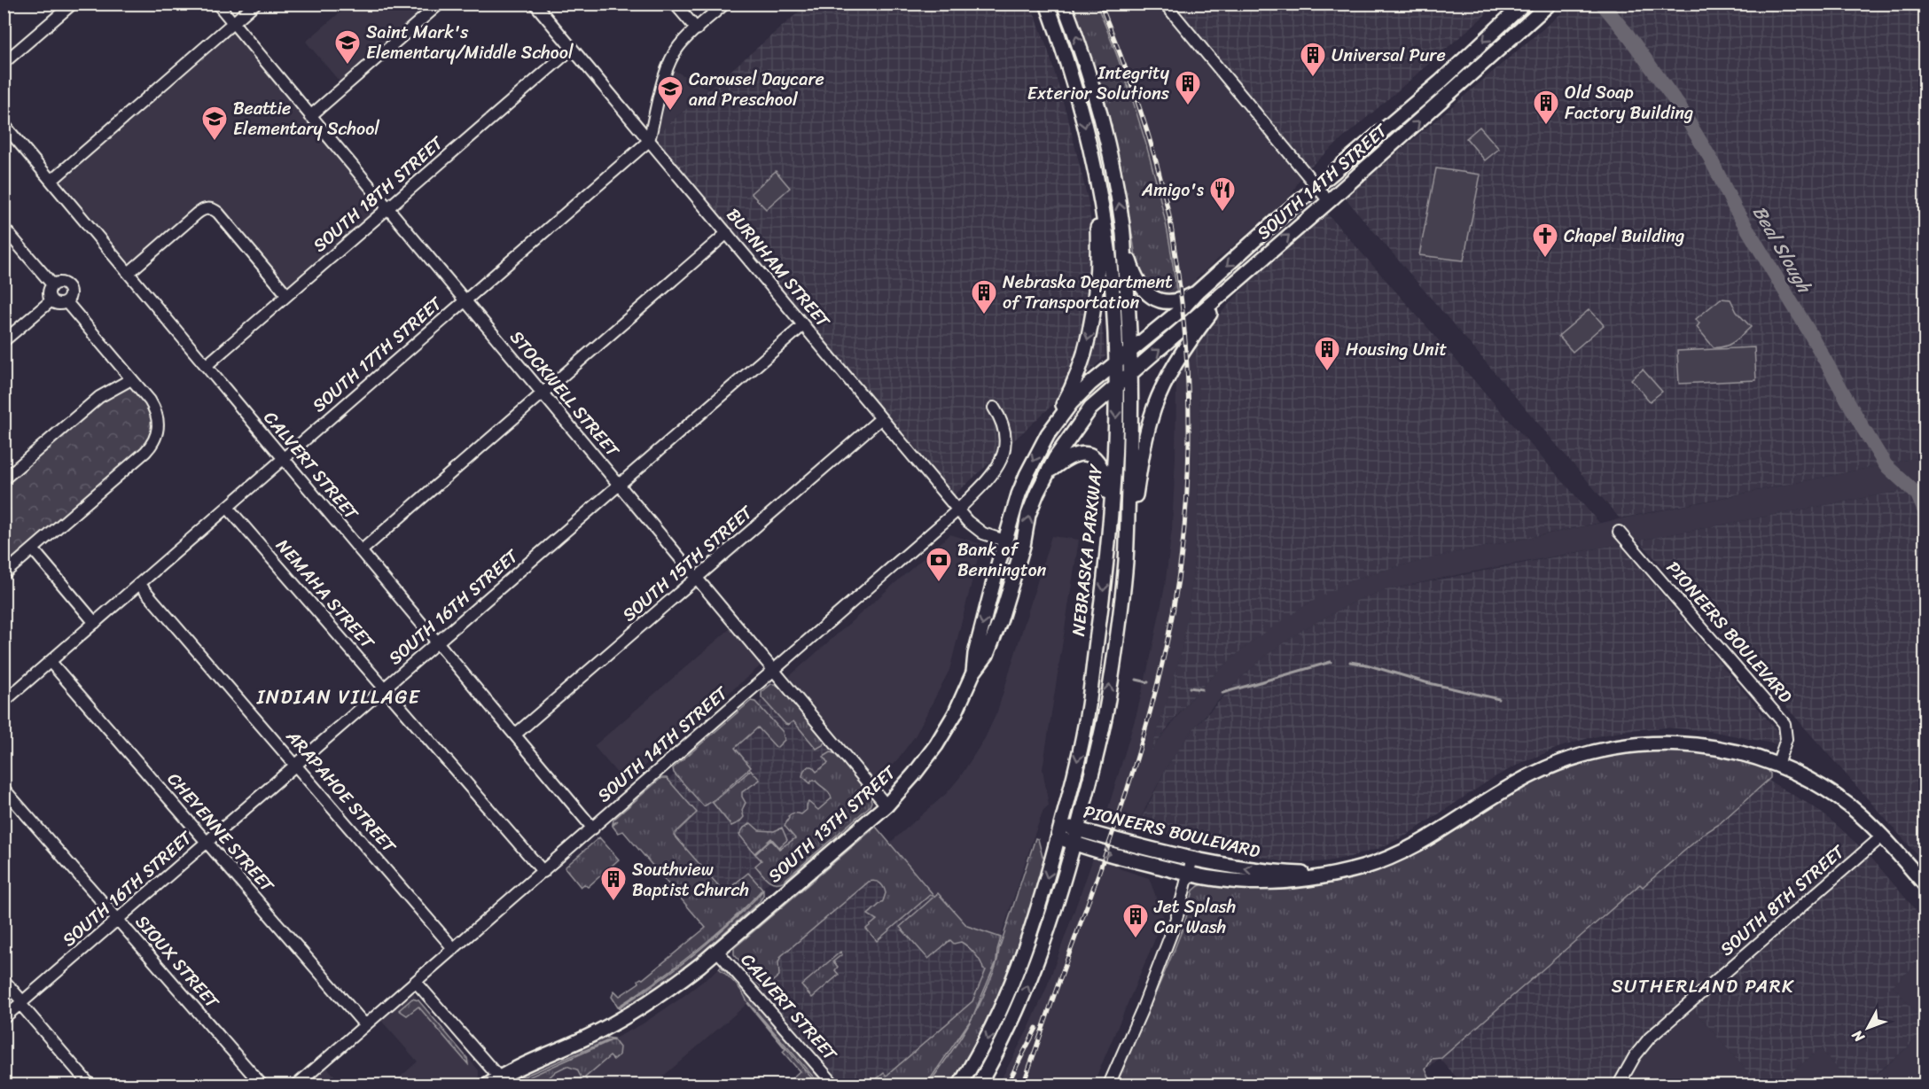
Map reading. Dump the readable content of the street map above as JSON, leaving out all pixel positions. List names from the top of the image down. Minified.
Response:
{"streets":{"main road":["SOUTH 14TH STREET","NEBRASKA PARKWAY","PIONEERS BOULEVARD","SOUTH 13TH STREET"],"street":["SOUTH 18TH STREET","BURNHAM STREET","SOUTH 17TH STREET","STOCKWELL STREET","CALVERT STREET","SOUTH 15TH STREET","NEMAHA STREET","SOUTH 16TH STREET","ARAPAHOE STREET","CHEYENNE STREET","SOUTH 8TH STREET","SIOUX STREET"]},"crossings":[["SOUTH 14TH STREET","BURNHAM STREET"],["SOUTH 14TH STREET","STOCKWELL STREET"],["SOUTH 14TH STREET","CALVERT STREET"],["SOUTH 14TH STREET","NEBRASKA PARKWAY"],["SOUTH 14TH STREET","NEMAHA STREET"],["SOUTH 14TH STREET","ARAPAHOE STREET"],["SOUTH 14TH STREET","SOUTH 13TH STREET"],["SOUTH 14TH STREET","CHEYENNE STREET"],["SOUTH 18TH STREET","BURNHAM STREET"],["SOUTH 18TH STREET","STOCKWELL STREET"],["SOUTH 18TH STREET","CALVERT STREET"],["BURNHAM STREET","SOUTH 17TH STREET"],["BURNHAM STREET","SOUTH 15TH STREET"],["BURNHAM STREET","SOUTH 16TH STREET"],["BURNHAM STREET","SOUTH 13TH STREET"],["SOUTH 17TH STREET","STOCKWELL STREET"],["SOUTH 17TH STREET","CALVERT STREET"],["SOUTH 17TH STREET","NEMAHA STREET"],["SOUTH 17TH STREET","ARAPAHOE STREET"],["SOUTH 17TH STREET","CHEYENNE STREET"],["STOCKWELL STREET","SOUTH 15TH STREET"],["STOCKWELL STREET","SOUTH 16TH STREET"],["STOCKWELL STREET","SOUTH 13TH STREET"],["CALVERT STREET","SOUTH 15TH STREET"],["CALVERT STREET","SOUTH 16TH STREET"],["CALVERT STREET","SOUTH 13TH STREET"],["NEBRASKA PARKWAY","PIONEERS BOULEVARD"],["NEBRASKA PARKWAY","SOUTH 13TH STREET"],["NEMAHA STREET","SOUTH 16TH STREET"],["SOUTH 16TH STREET","ARAPAHOE STREET"],["SOUTH 16TH STREET","CHEYENNE STREET"],["SOUTH 16TH STREET","SIOUX STREET"],["PIONEERS BOULEVARD","SOUTH 8TH STREET"]],"districts":["INDIAN VILLAGE","SUTHERLAND PARK"],"water":["Beal Slough"],"places":{"school or university":["Saint Mark's Elementary/Middle School","Carousel Daycare and Preschool","Beattie Elementary School"],"building":["Universal Pure","Integrity Exterior Solutions","Old Soap Factory Building","Nebraska Department of Transportation","Housing Unit","Southview Baptist Church","Jet Splash Car Wash"],"restaurant":["Amigo's"],"church":["Chapel Building"],"bank":["Bank of Bennington"]},"north":"bottom left"}
